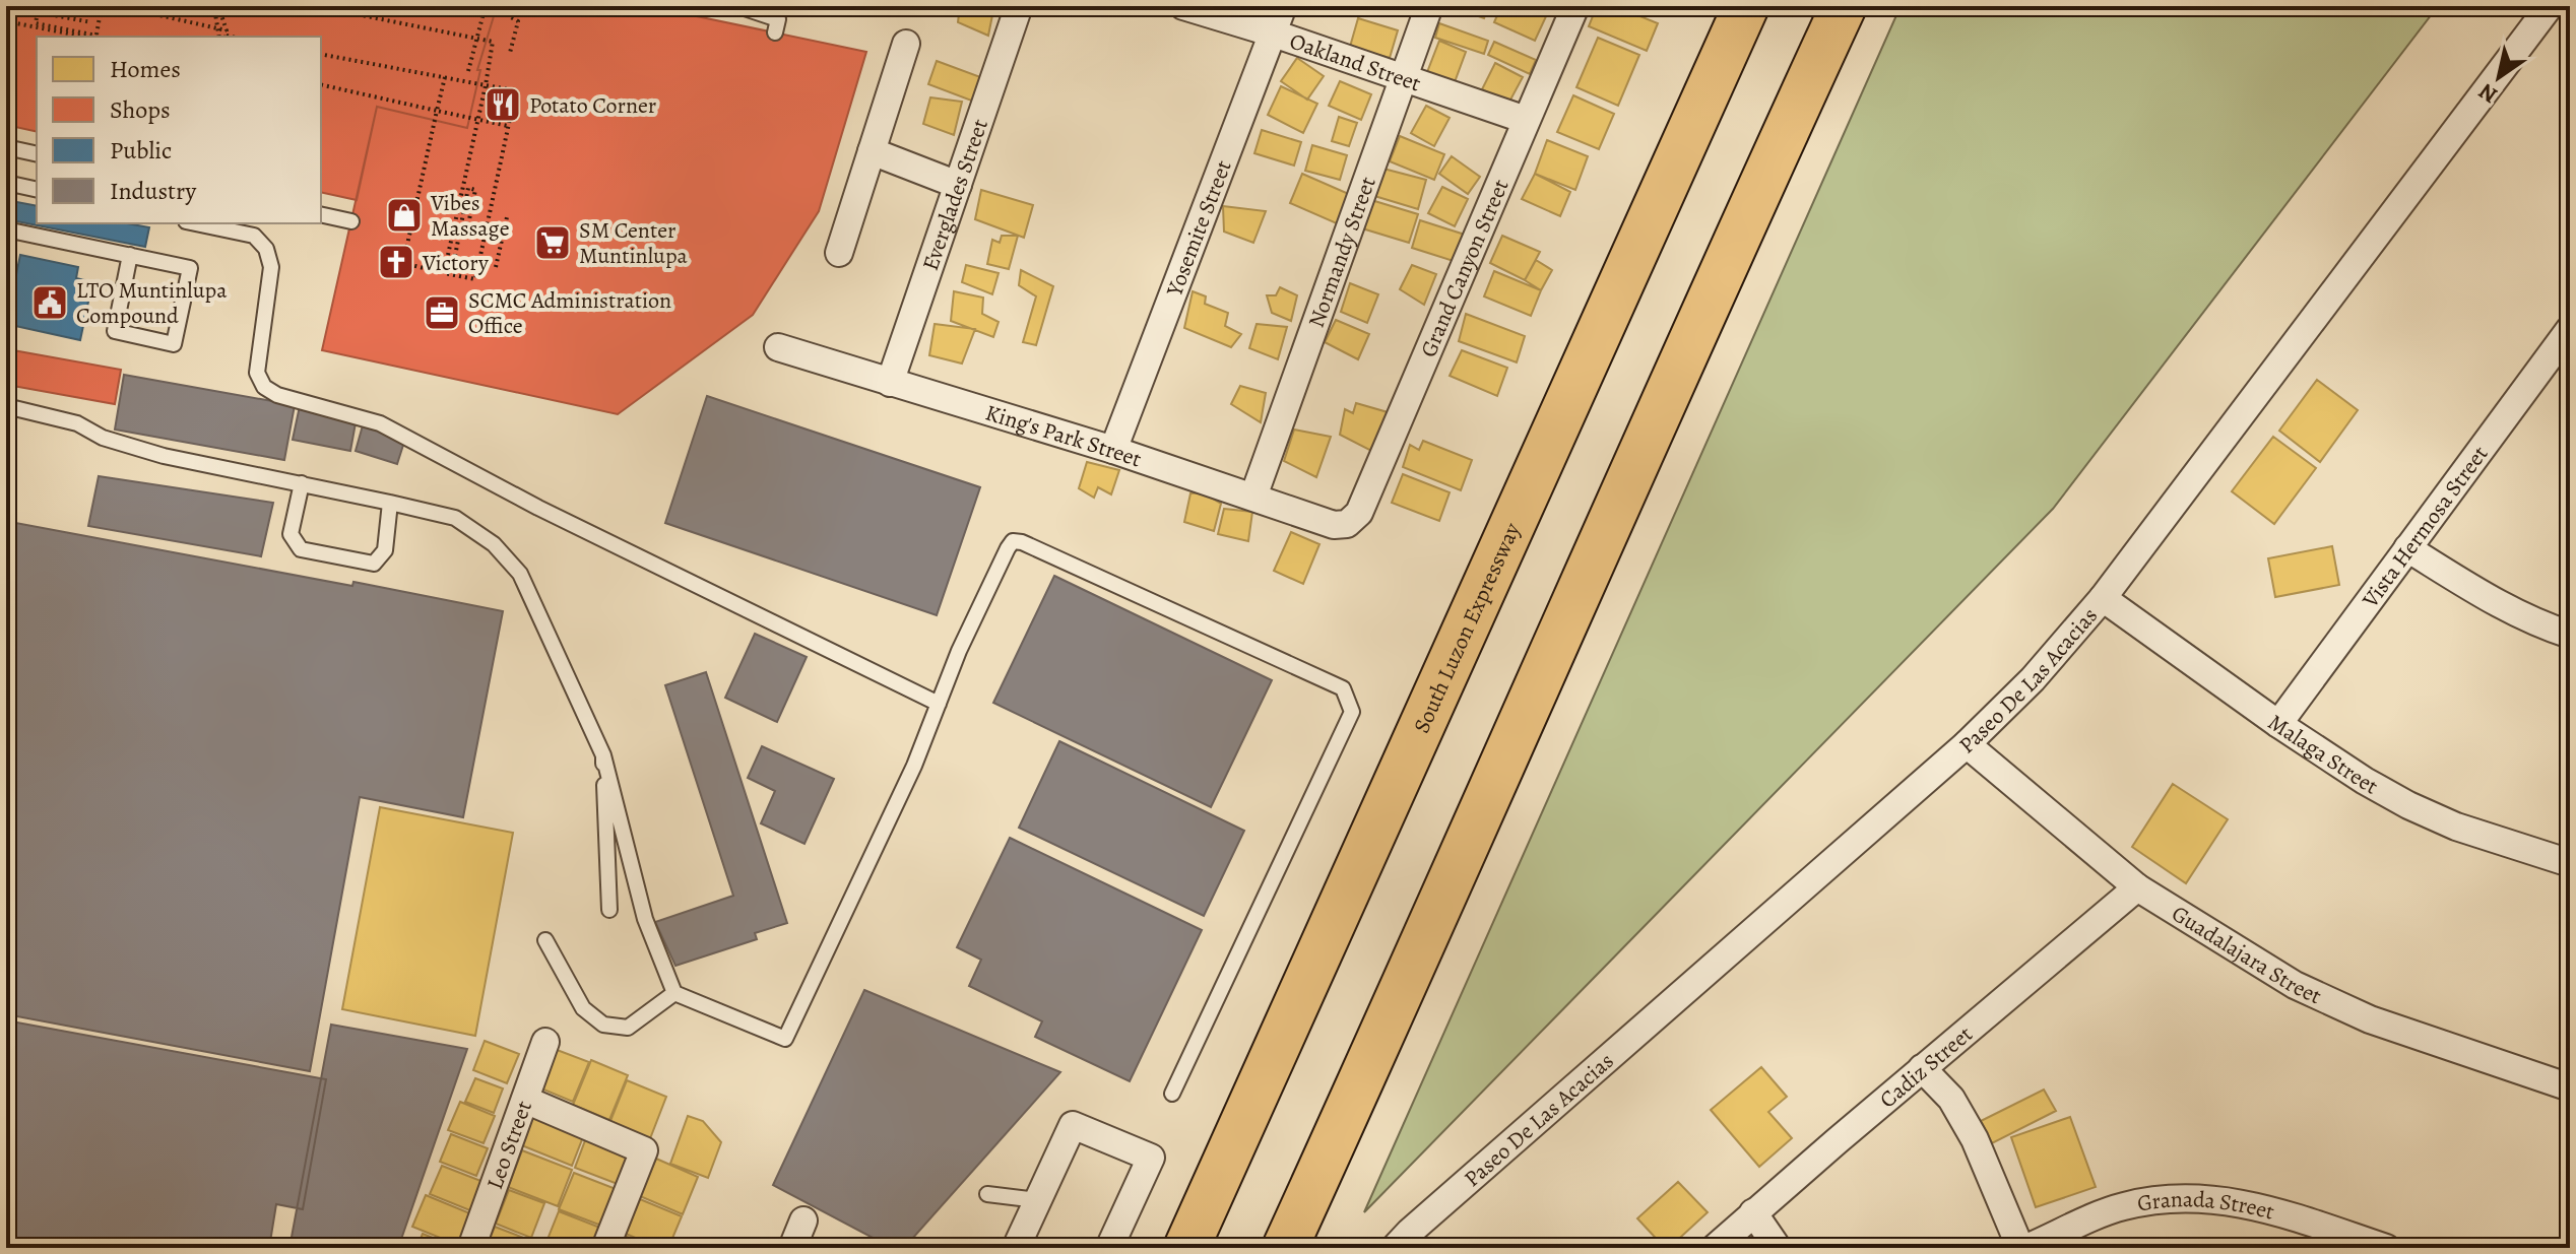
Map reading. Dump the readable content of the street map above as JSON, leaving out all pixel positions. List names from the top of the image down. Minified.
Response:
{"streets":{"highway":["South Luzon Expressway"],"street":["Oakland Street","Everglades Street","Yosemite Street","Normandy Street","Grand Canyon Street","King's Park Street","Vista Hermosa Street","Paseo De Las Acacias","Malaga Street","Guadalajara Street","Cadiz Street","Leo Street","Granada Street"]},"crossings":[["Oakland Street","Yosemite Street"],["Oakland Street","Normandy Street"],["Oakland Street","Grand Canyon Street"],["Everglades Street","King's Park Street"],["Yosemite Street","King's Park Street"],["Normandy Street","King's Park Street"],["Grand Canyon Street","King's Park Street"],["Vista Hermosa Street","Malaga Street"],["Paseo De Las Acacias","Malaga Street"],["Paseo De Las Acacias","Guadalajara Street"],["Guadalajara Street","Cadiz Street"]],"places":{"restaurant":["Potato Corner"],"shop":["Vibes Massage"],"supermarket":["SM Center Muntinlupa"],"church":["Victory"],"public building":["LTO Muntinlupa Compound"],"office":["SCMC Administration Office"]},"legend":["Homes","Shops","Public","Industry"],"north":"bottom left"}
